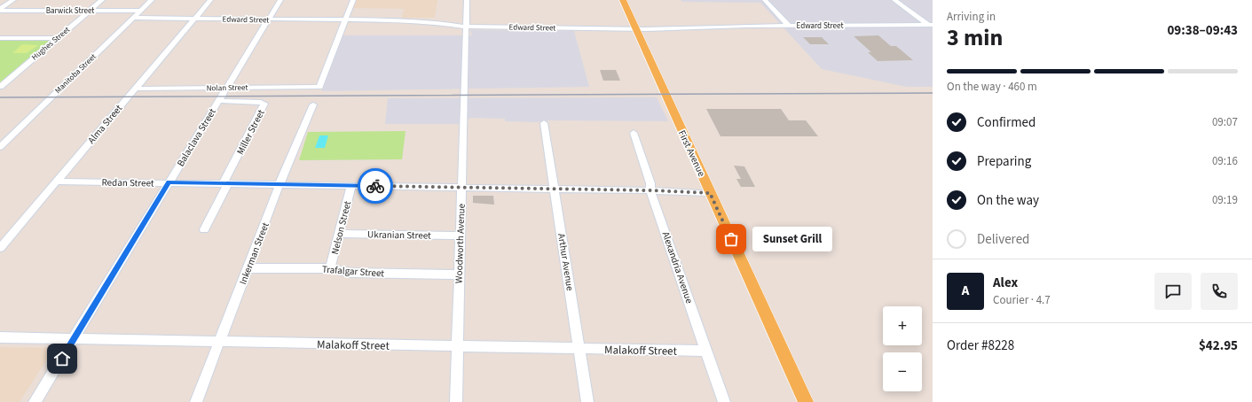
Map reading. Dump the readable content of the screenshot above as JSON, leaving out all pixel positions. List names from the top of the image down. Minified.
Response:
{"streets":{"main road":["First Avenue"],"street":["Barwick Street","Edward Street","Hughes Street","Manitoba Street","Nolan Street","Alma Street","Miller Street","Balaclava Street","Redan Street","Nelson Street","Ukranian Street","Woodworth Avenue","Inkerman Street","Arthur Avenue","Alexandria Avenue","Trafalgar Street","Malakoff Street"]},"crossings":[["Barwick Street","Hughes Street"],["Barwick Street","Manitoba Street"],["Edward Street","Manitoba Street"],["Edward Street","Nolan Street"],["Edward Street","Alma Street"],["Edward Street","Balaclava Street"],["Edward Street","First Avenue"],["Edward Street","Woodworth Avenue"],["Nolan Street","Alma Street"],["Nolan Street","Balaclava Street"],["Alma Street","Redan Street"],["Miller Street","Balaclava Street"],["Miller Street","Redan Street"],["Balaclava Street","Redan Street"],["Balaclava Street","Malakoff Street"],["First Avenue","Redan Street"],["Redan Street","Nelson Street"],["Redan Street","Woodworth Avenue"],["Redan Street","Inkerman Street"],["Redan Street","Arthur Avenue"],["Redan Street","Alexandria Avenue"],["Nelson Street","Ukranian Street"],["Nelson Street","Trafalgar Street"],["Ukranian Street","Woodworth Avenue"],["Woodworth Avenue","Trafalgar Street"],["Woodworth Avenue","Malakoff Street"],["Inkerman Street","Trafalgar Street"],["Inkerman Street","Malakoff Street"],["Arthur Avenue","Malakoff Street"],["Alexandria Avenue","Malakoff Street"]],"places":["Sunset Grill"],"page":{"heading":["3 min","Arriving in","09:38–09:43"],"panel":["Alex","Courier · 4.7","Order #8228","$42.95"],"bar":"On the way · 460 m","list":[["Confirmed","09:07"],["Preparing","09:16"],["On the way","09:19"],"Delivered"],"bubble":"Sunset Grill","round":"A","map_buttons":["+","−"]}}
